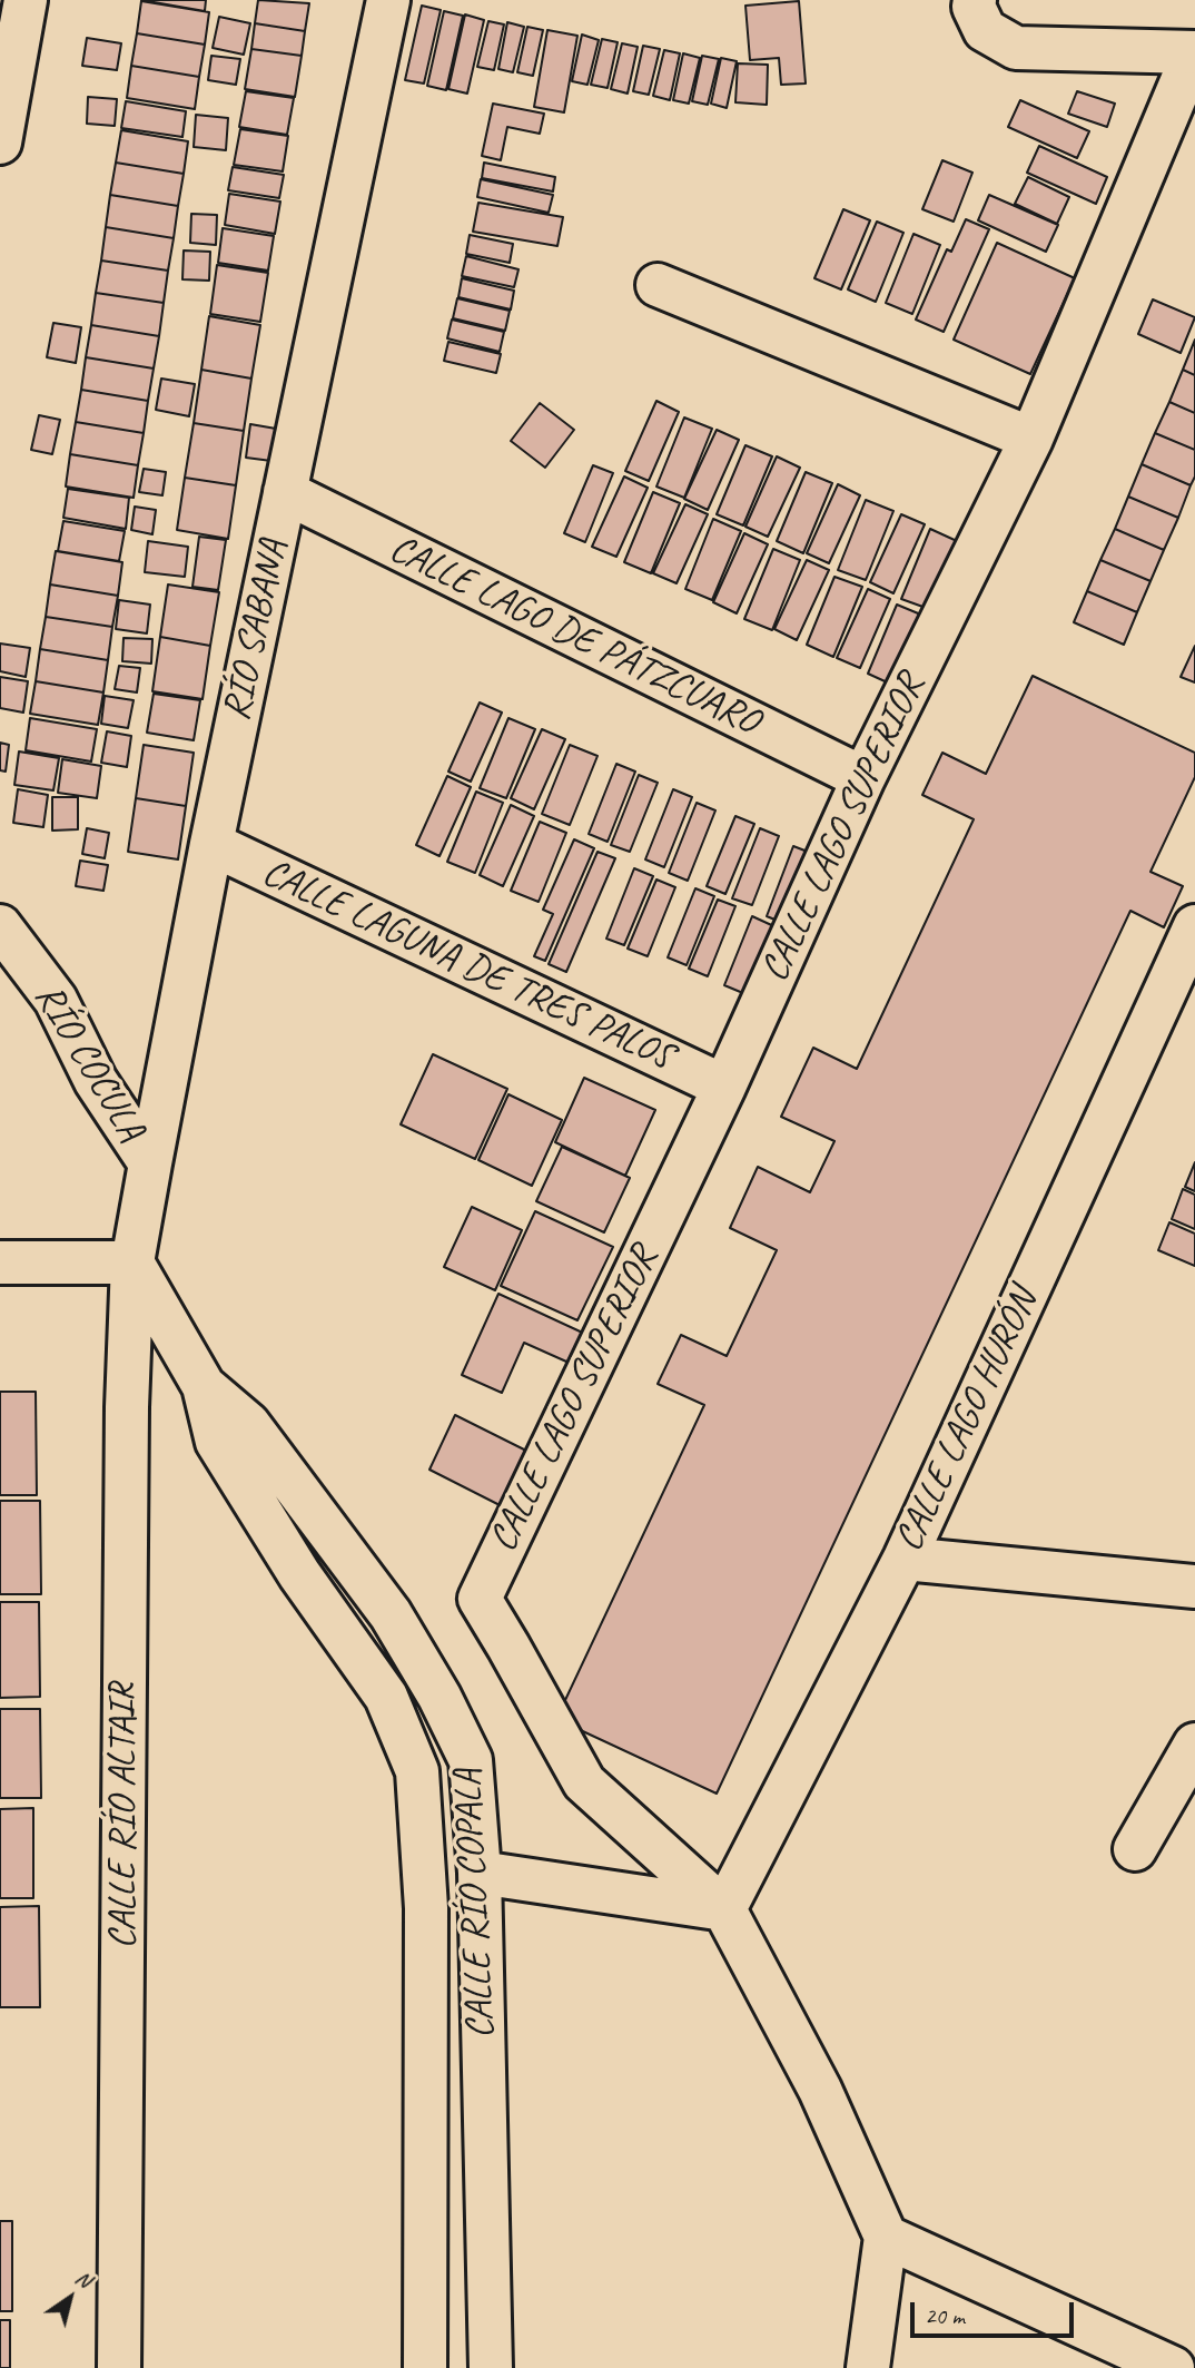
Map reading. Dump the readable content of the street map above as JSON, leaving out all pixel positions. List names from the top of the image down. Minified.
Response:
{"streets":{"street":["RÍO SABANA","CALLE LAGO DE PÁTZCUARO","CALLE LAGO SUPERIOR","CALLE LAGUNA DE TRES PALOS","RÍO COCULA","CALLE LAGO HURÓN","CALLE RÍO ALTAIR","CALLE RÍO COPALA"]},"crossings":[["RÍO SABANA","CALLE LAGO DE PÁTZCUARO"],["RÍO SABANA","CALLE LAGUNA DE TRES PALOS"],["RÍO SABANA","RÍO COCULA"],["RÍO SABANA","CALLE RÍO ALTAIR"],["RÍO SABANA","CALLE RÍO COPALA"],["CALLE LAGO DE PÁTZCUARO","CALLE LAGO SUPERIOR"],["CALLE LAGO SUPERIOR","CALLE LAGUNA DE TRES PALOS"],["CALLE LAGO SUPERIOR","CALLE LAGO HURÓN"],["CALLE RÍO ALTAIR","CALLE RÍO COPALA"]],"scale_bar":"20 m","north":"top right"}
